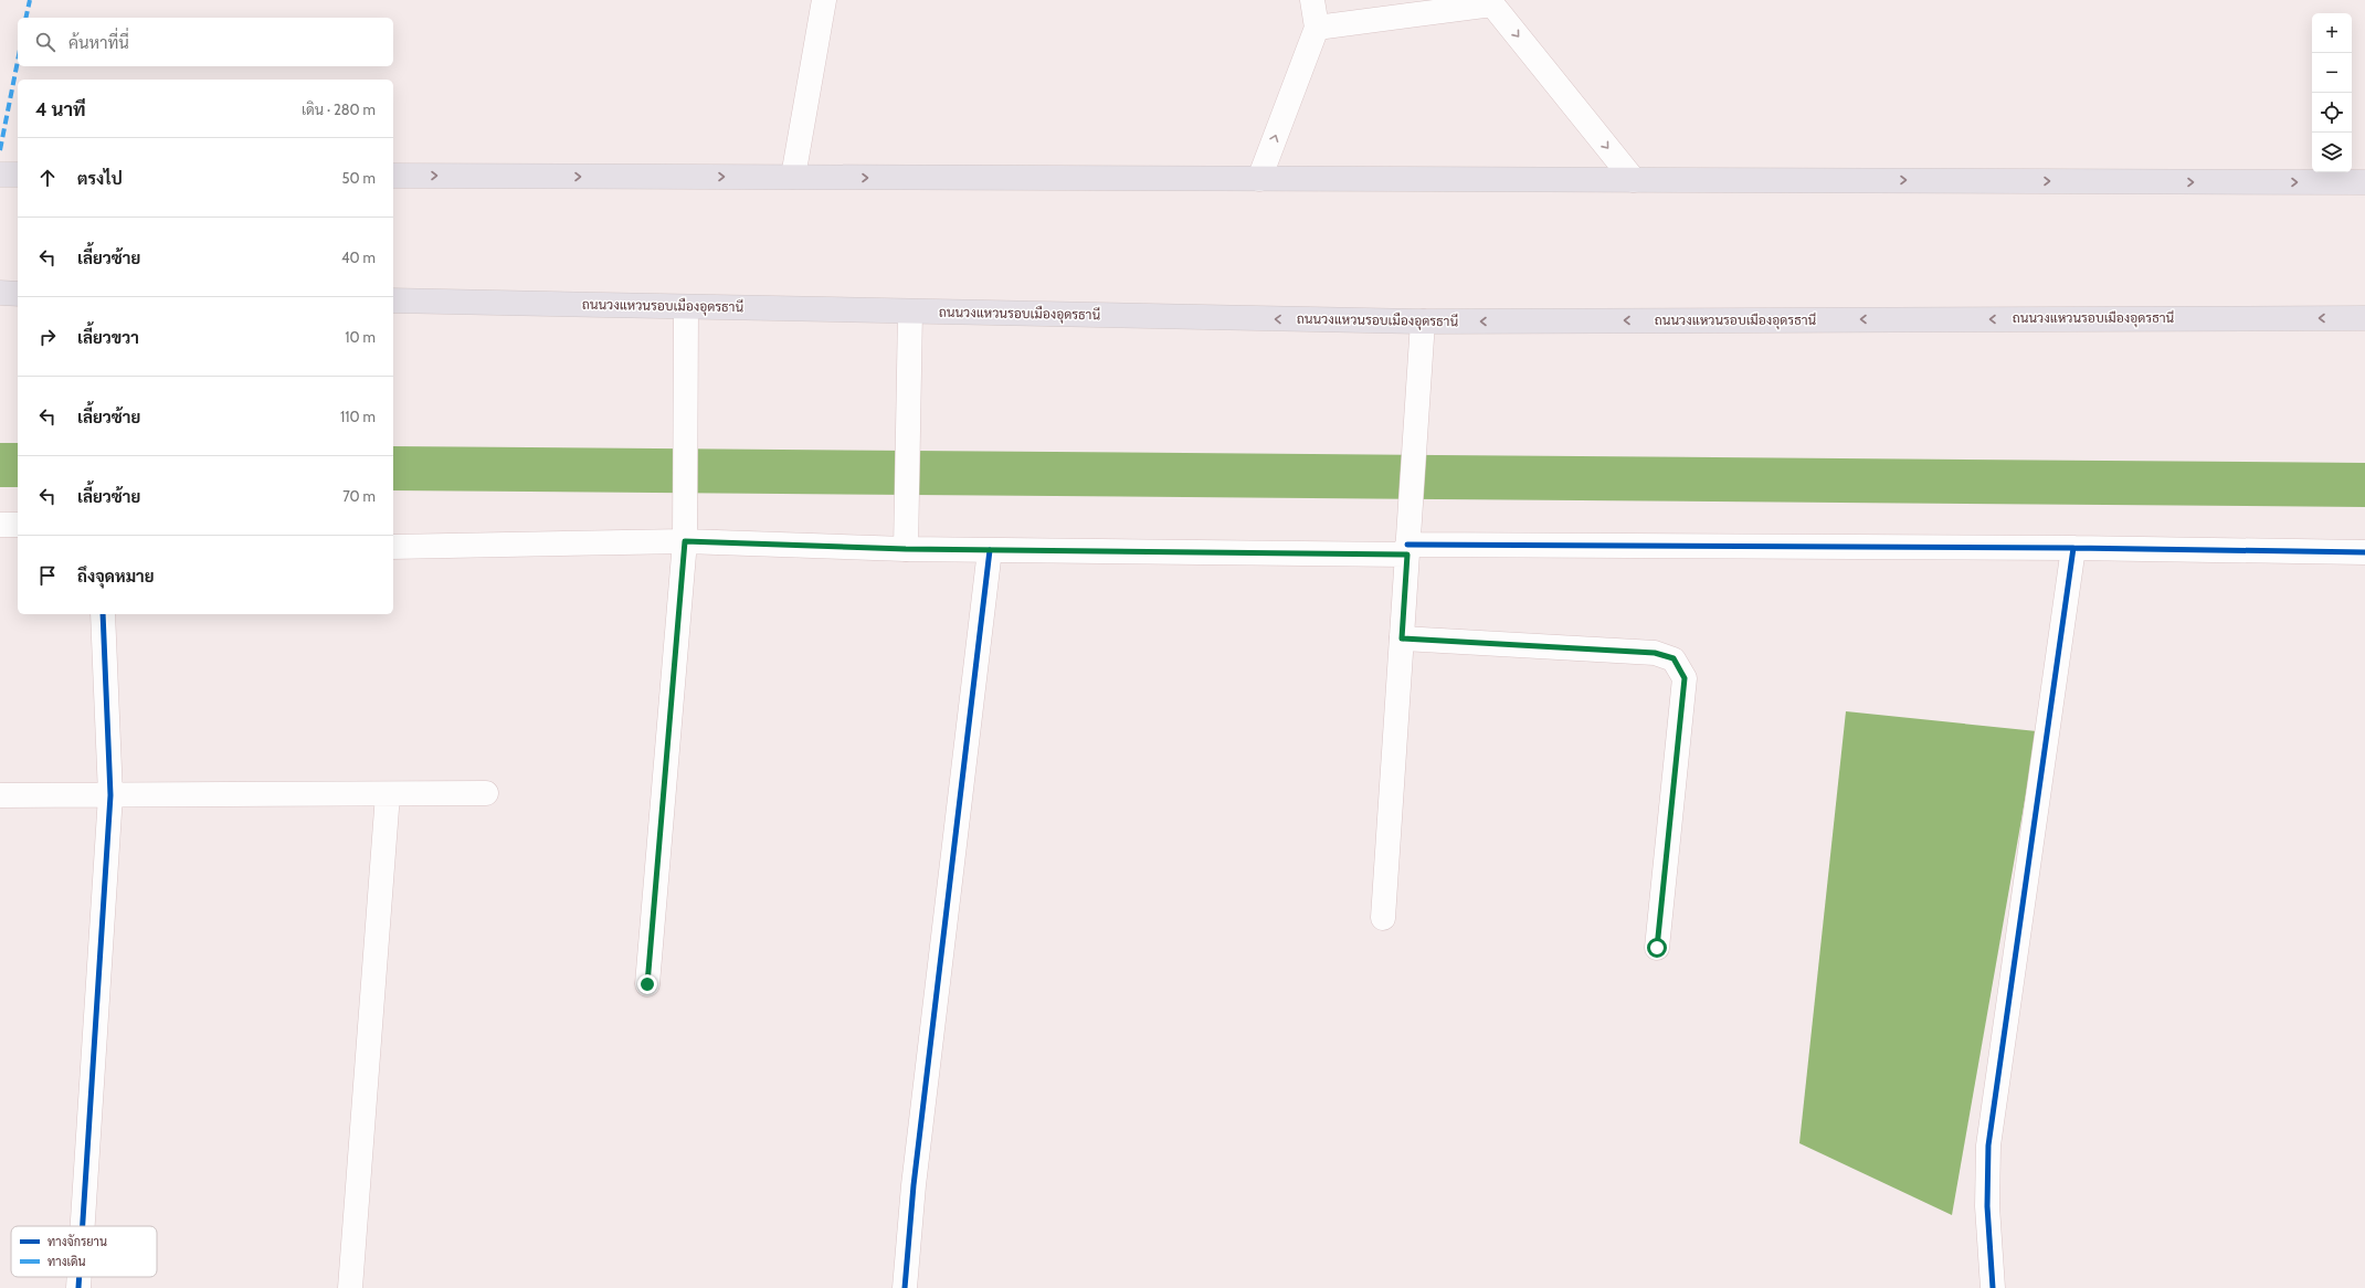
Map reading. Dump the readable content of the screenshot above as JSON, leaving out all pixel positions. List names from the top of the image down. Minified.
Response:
{"streets":{"highway":["ถนนวงแหวนรอบเมืองอุดรธานี"]},"legend":["ทางจักรยาน","ทางเดิน"],"page":{"map_buttons":["+","−"],"search":"ค้นหาที่นี่","heading":["4 นาที","เดิน · 280 m"],"list":[["ตรงไป","50 m"],["เลี้ยวซ้าย","40 m"],["เลี้ยวขวา","10 m"],["เลี้ยวซ้าย","110 m"],["เลี้ยวซ้าย","70 m"],"ถึงจุดหมาย"]}}
